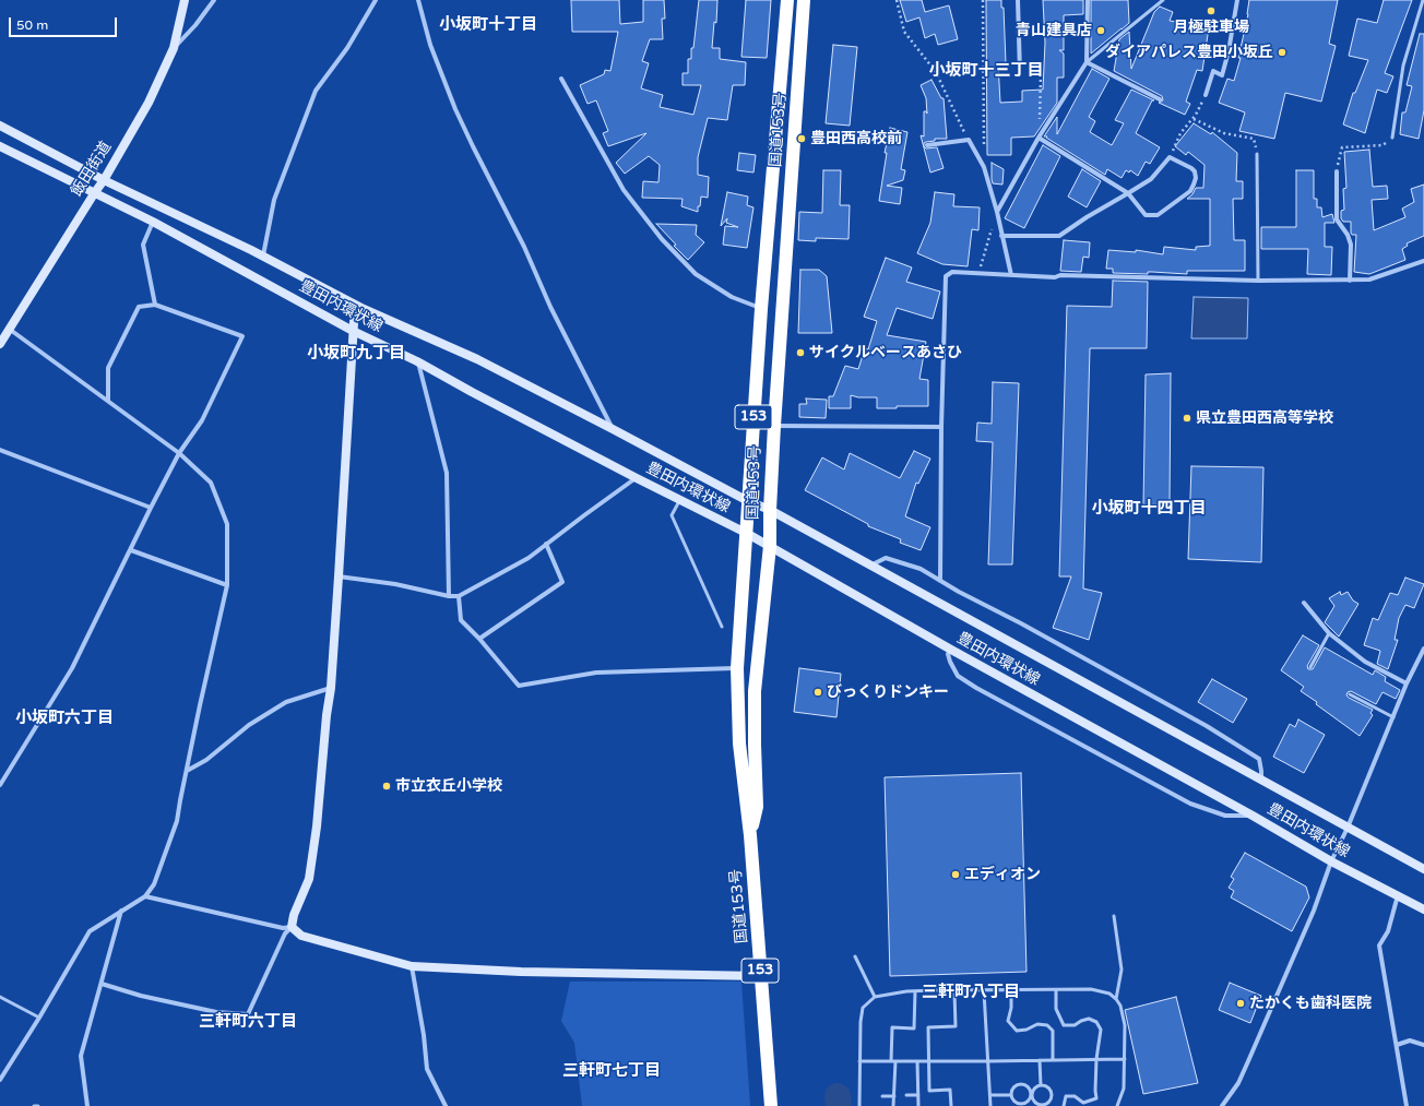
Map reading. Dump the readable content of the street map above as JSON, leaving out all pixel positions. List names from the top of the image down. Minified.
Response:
{"streets":{"highway":["国道153号","153"],"street":["飯田街道","豊田内環状線"]},"crossings":[["国道153号","豊田内環状線"],["飯田街道","豊田内環状線"]],"districts":["小坂町十丁目","小坂町十三丁目","小坂町九丁目","小坂町十四丁目","小坂町六丁目","三軒町八丁目","三軒町六丁目","三軒町七丁目"],"places":["月極駐車場","青山建具店","ダイアパレス豊田小坂丘","豊田西高校前","サイクルベースあさひ","県立豊田西高等学校","びっくりドンキー","市立衣丘小学校","エディオン","たかくも歯科医院"],"scale_bar":"50 m"}
